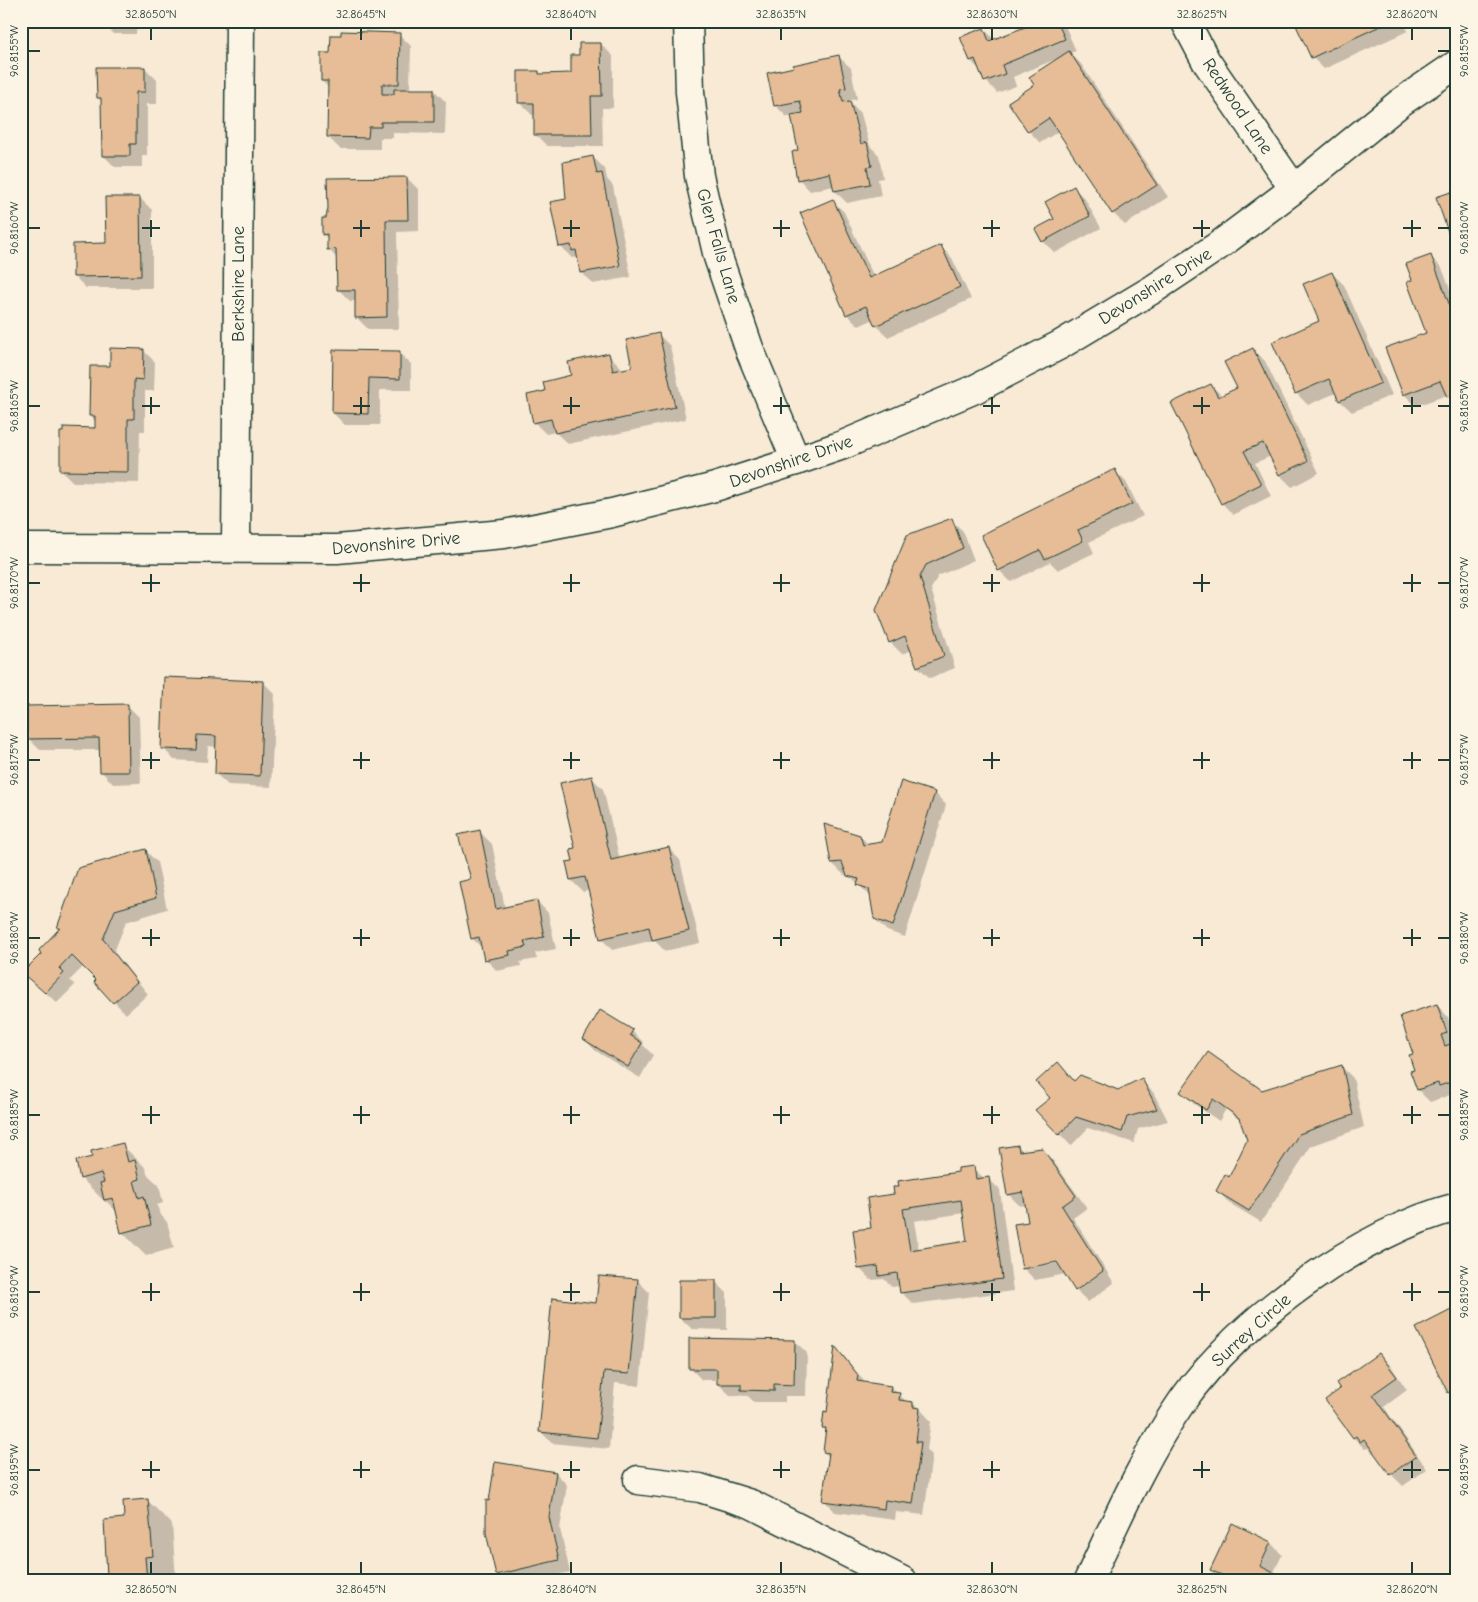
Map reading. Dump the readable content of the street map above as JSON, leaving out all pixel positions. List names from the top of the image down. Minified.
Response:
{"streets":{"street":["Redwood Lane","Glen Falls Lane","Berkshire Lane","Devonshire Drive","Surrey Circle"]},"crossings":[["Redwood Lane","Devonshire Drive"],["Glen Falls Lane","Devonshire Drive"],["Berkshire Lane","Devonshire Drive"]],"coordinates":["32.8650°N","32.8645°N","32.8640°N","32.8635°N","32.8630°N","32.8625°N","32.8620°N","96.8155°W","96.8160°W","96.8165°W","96.8170°W","96.8175°W","96.8180°W","96.8185°W","96.8190°W","96.8195°W"]}
